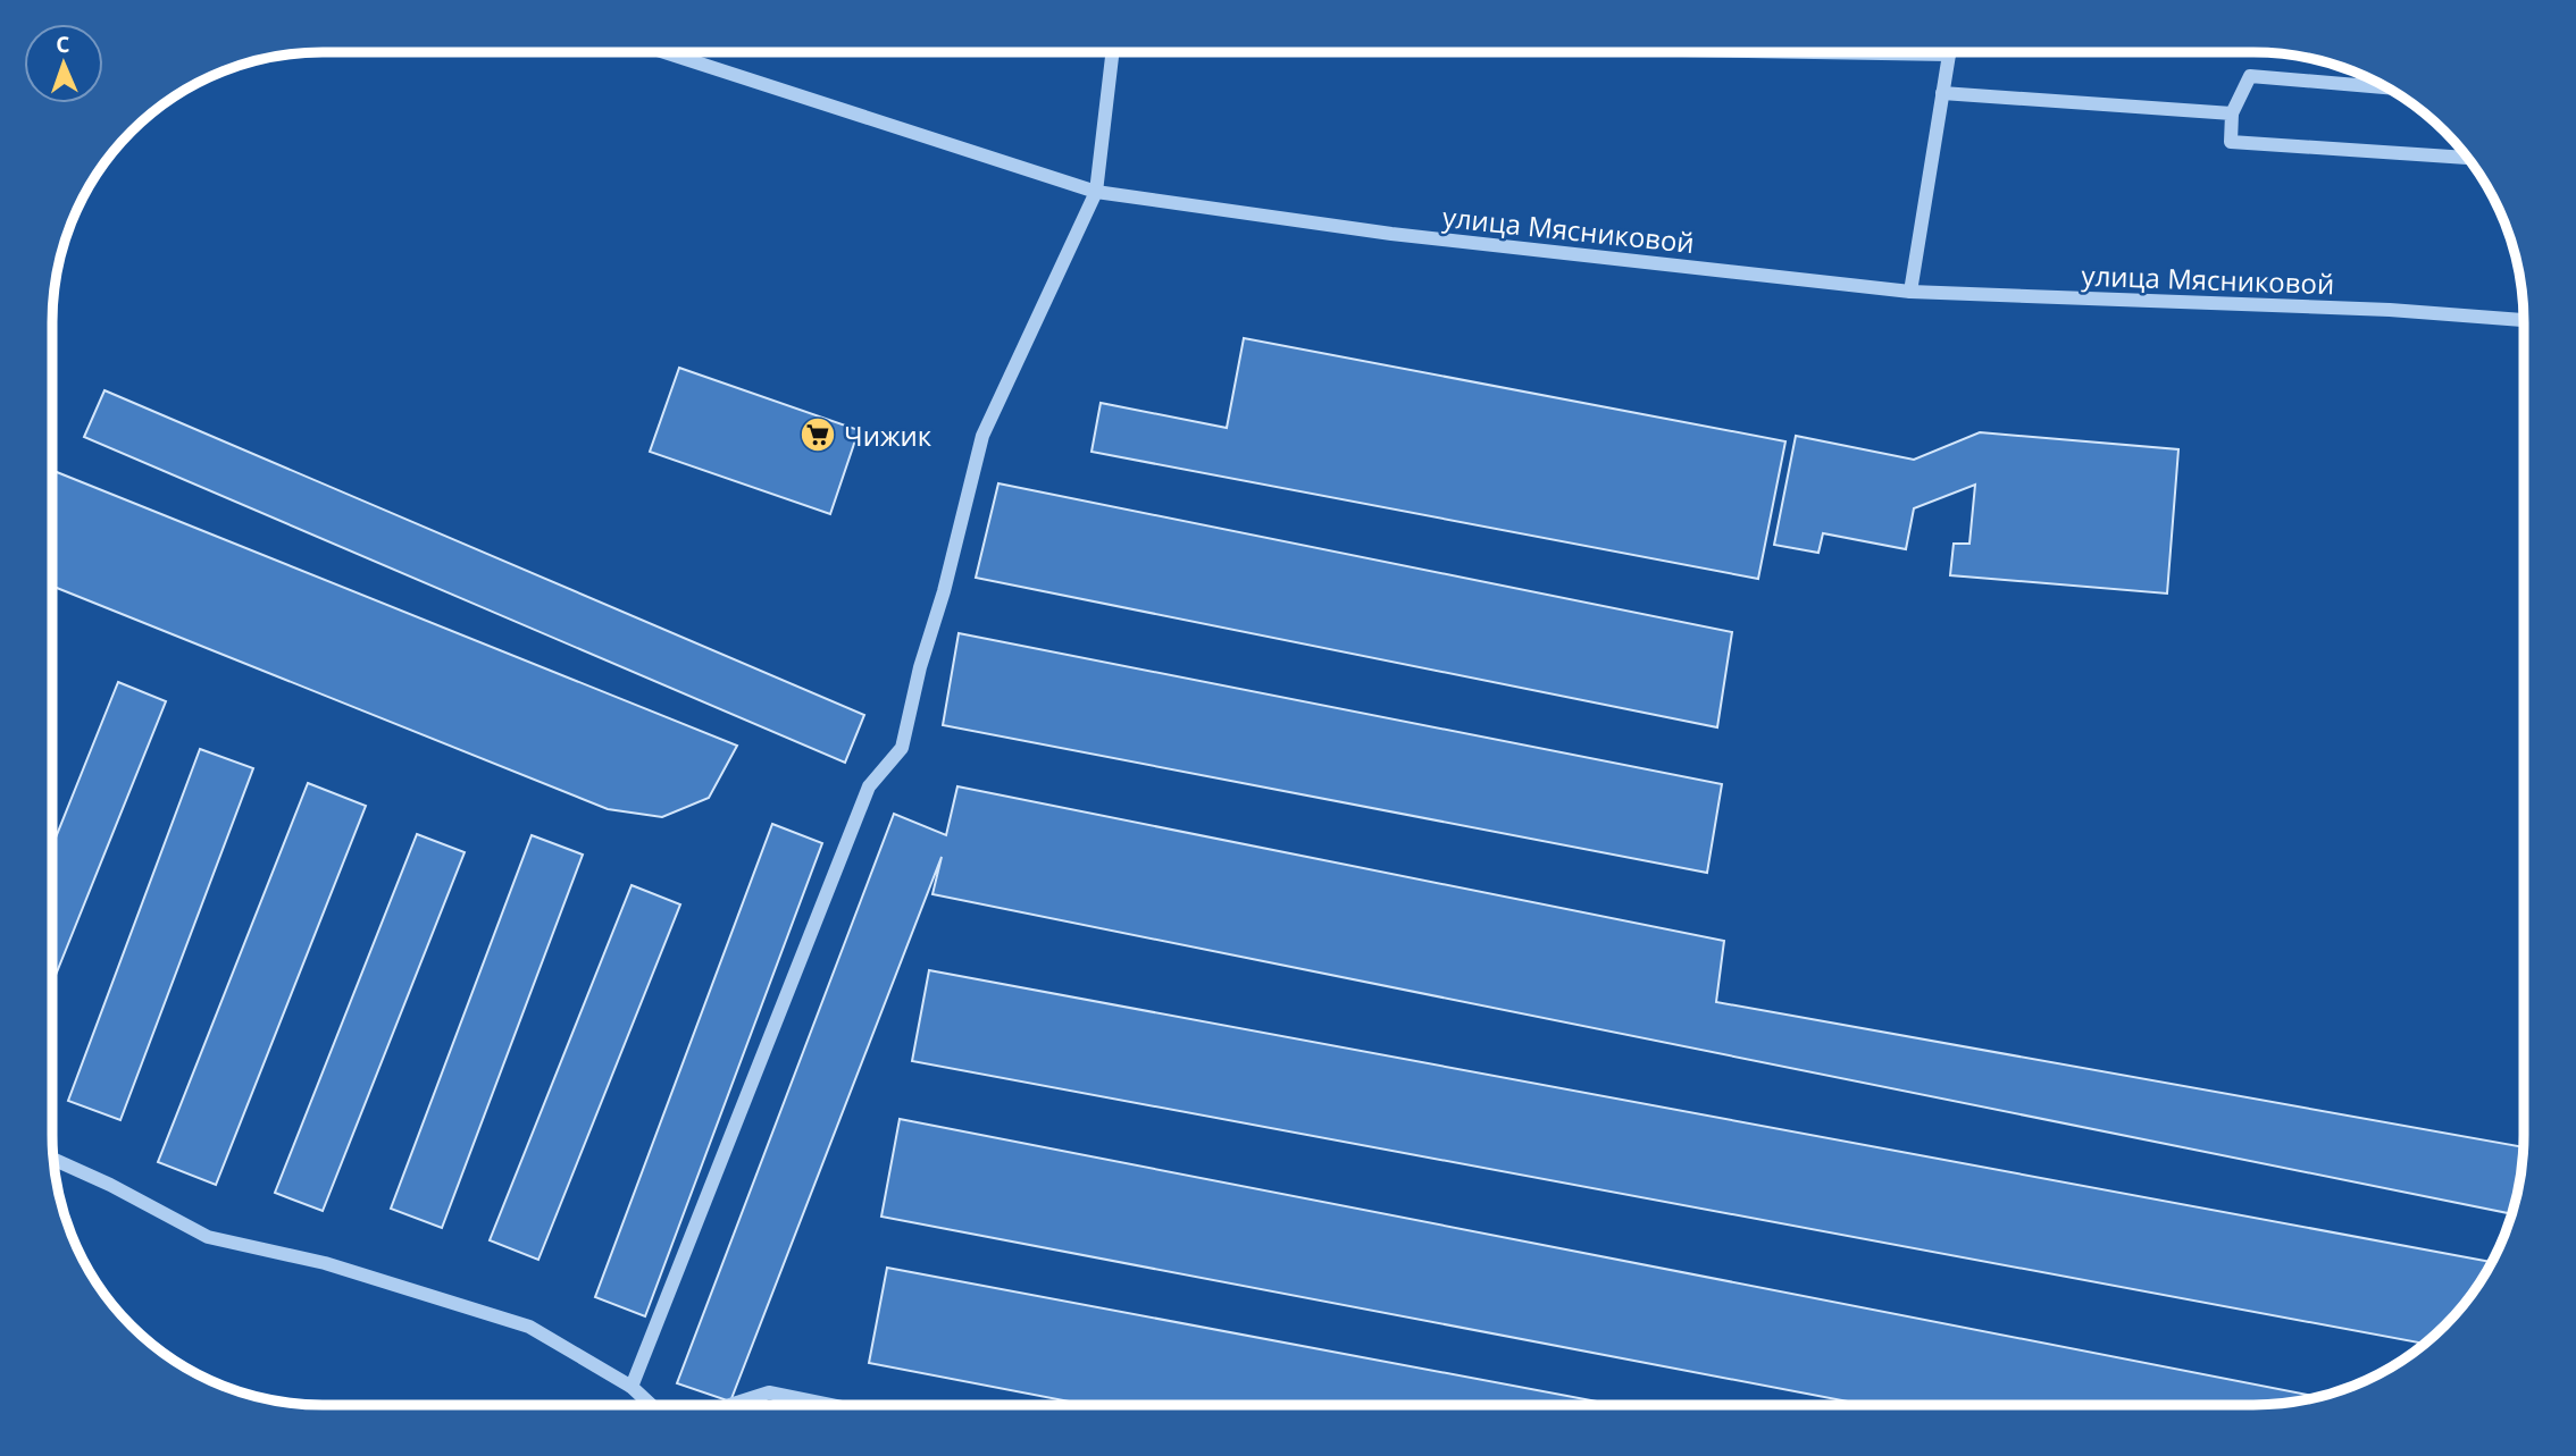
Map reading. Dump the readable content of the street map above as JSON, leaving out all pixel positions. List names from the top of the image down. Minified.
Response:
{"streets":{"street":["улица Мясниковой"]},"places":{"supermarket":["Чижик"]},"north":"top"}
